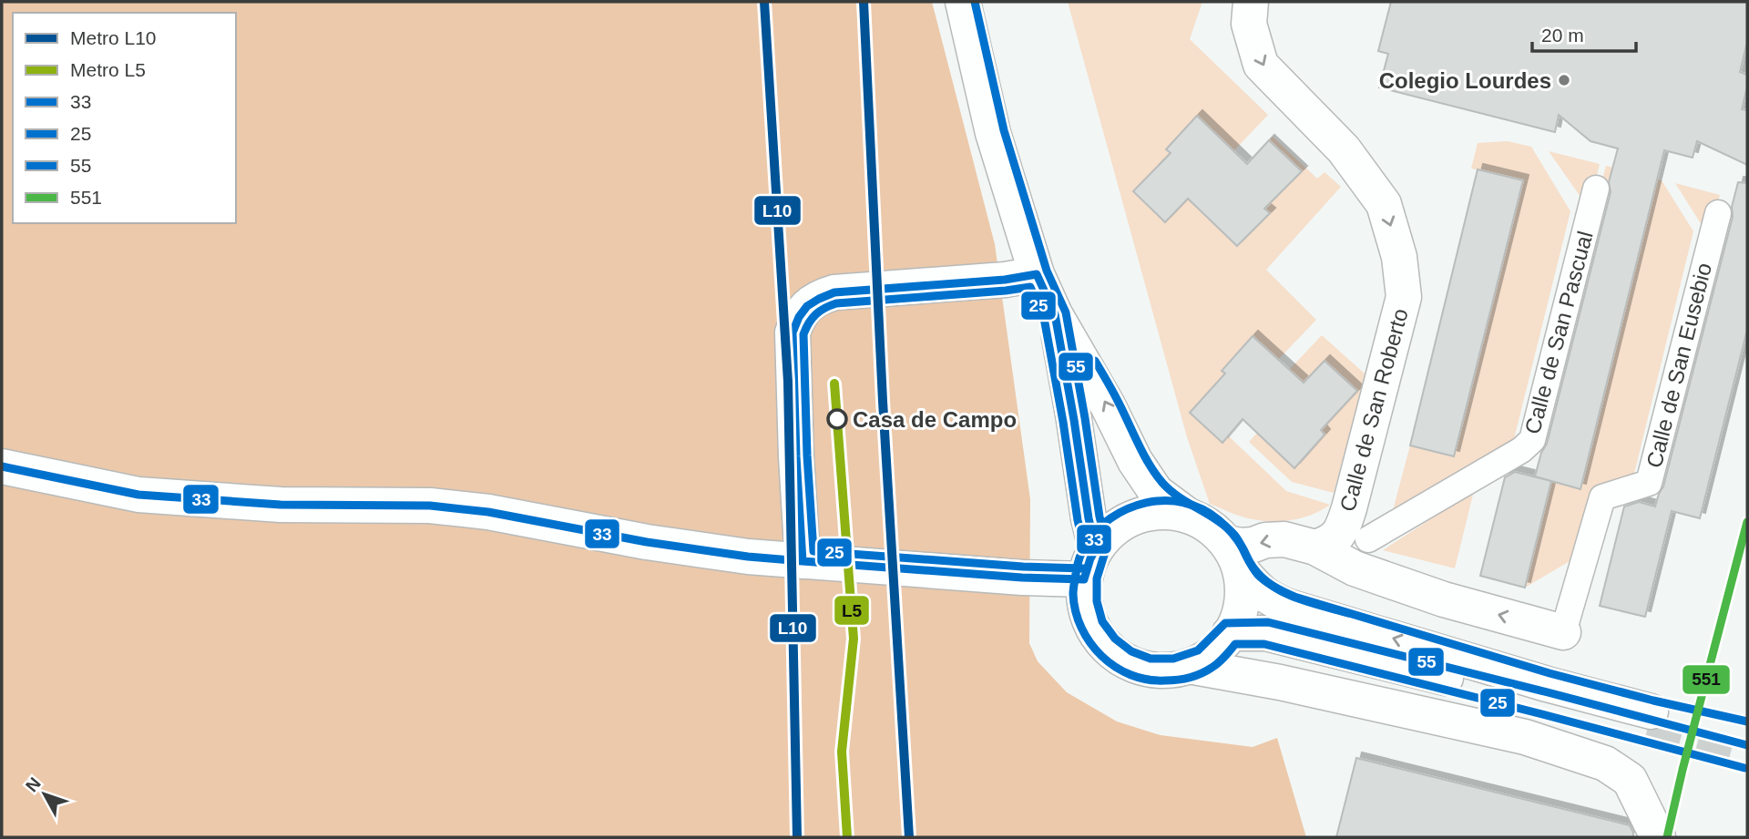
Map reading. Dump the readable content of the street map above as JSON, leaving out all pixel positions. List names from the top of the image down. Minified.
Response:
{"streets":{"main road":["Calle de San Roberto"],"street":["Calle de San Pascual","Calle de San Eusebio"]},"places":["Colegio Lourdes","Casa de Campo"],"lines":["metro line L10","transit line 55","transit line 33","transit line 25","metro line L5","transit line 551"],"legend":["Metro L10","Metro L5","33","25","55","551"],"scale_bar":"20 m","north":"top left"}
